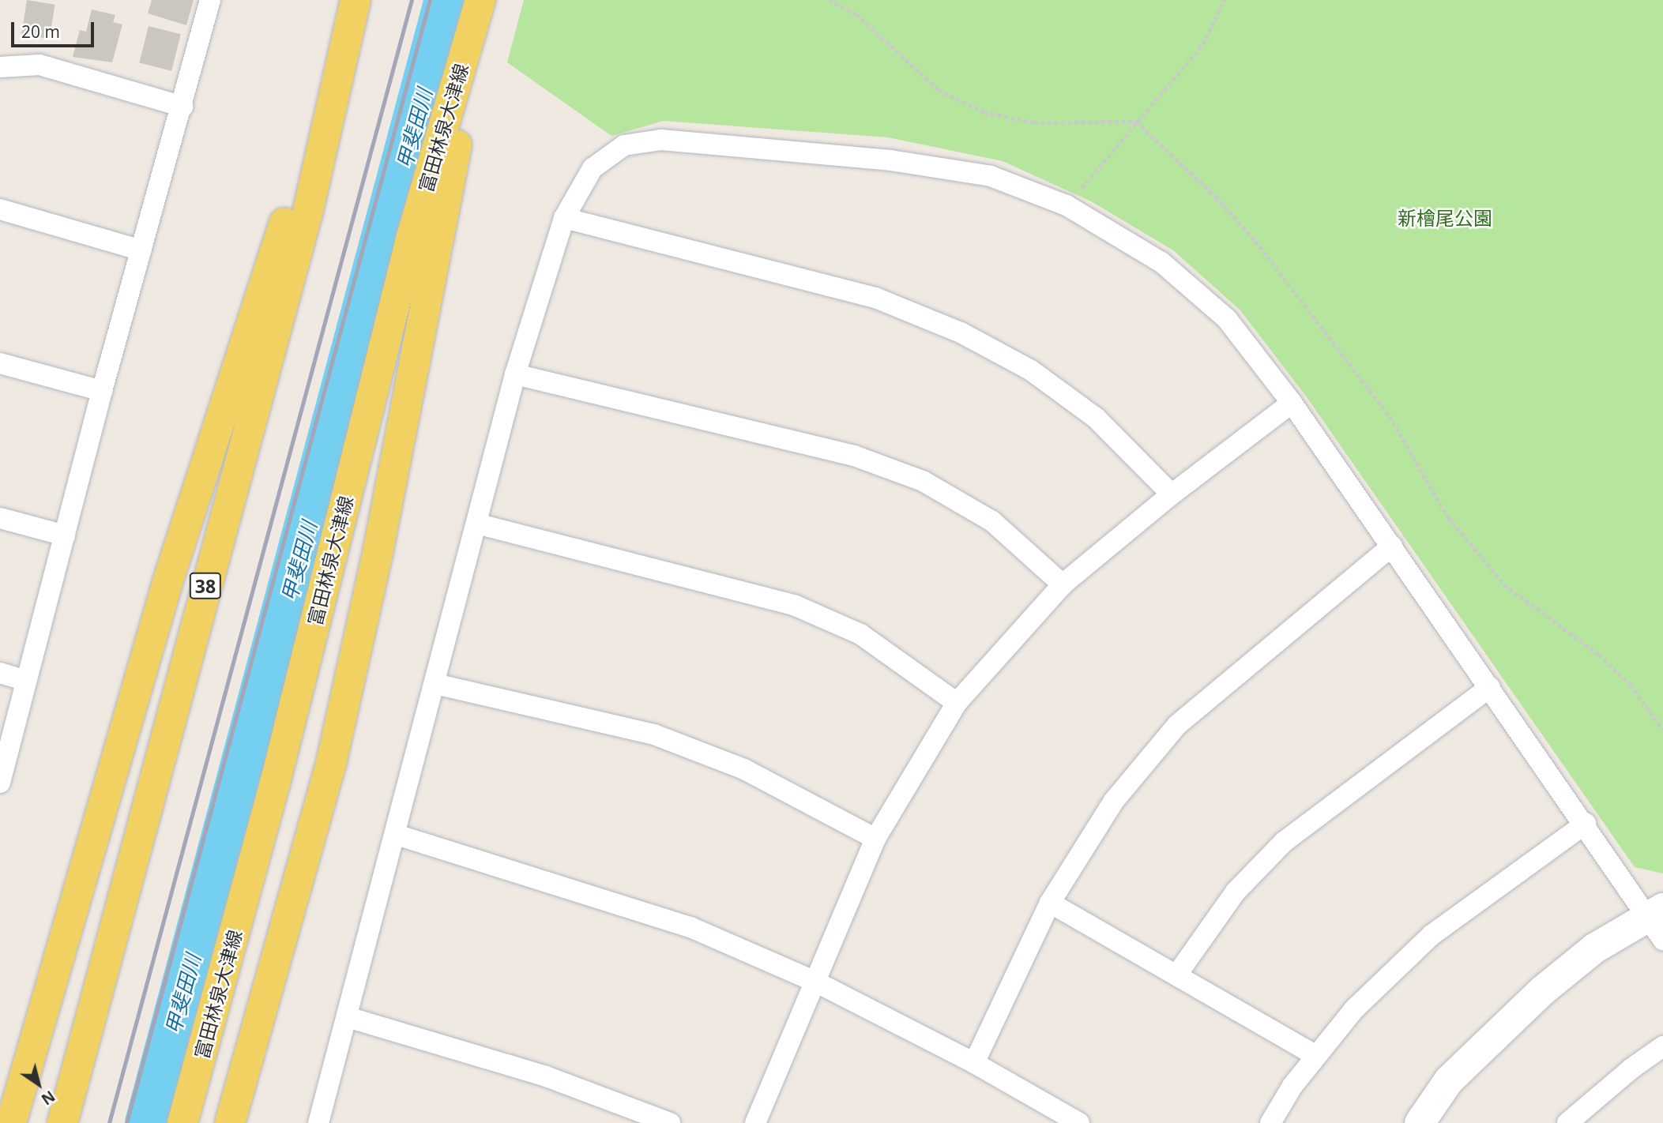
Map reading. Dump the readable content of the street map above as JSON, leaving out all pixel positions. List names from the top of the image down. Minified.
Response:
{"streets":{"main road":["富田林泉大津線","38"]},"water":["甲斐田川"],"parks":["新檜尾公園"],"scale_bar":"20 m","north":"bottom right"}
